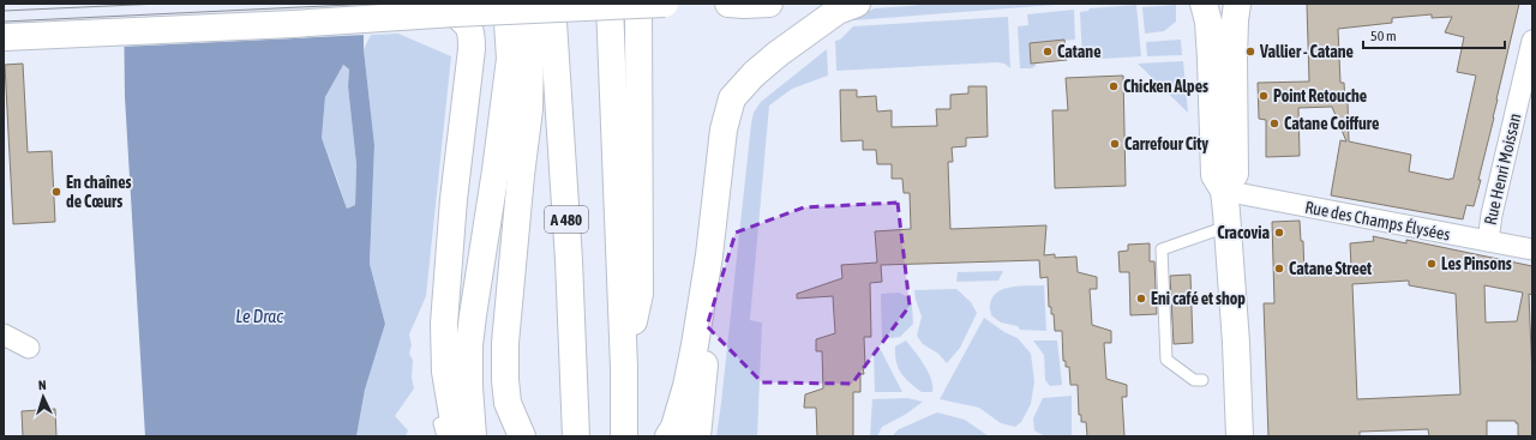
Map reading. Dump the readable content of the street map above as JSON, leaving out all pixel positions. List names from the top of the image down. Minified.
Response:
{"streets":{"main road":["A 480"],"street":["Rue Henri Moissan","Rue des Champs Élysées"]},"crossings":[["Rue Henri Moissan","Rue des Champs Élysées"]],"water":["Le Drac"],"places":["Catane","Vallier - Catane","Chicken Alpes","Point Retouche","Catane Coiffure","Carrefour City","En chaînes de Cœurs","Cracovia","Les Pinsons","Catane Street","Eni café et shop"],"scale_bar":"50 m","north":"top"}
